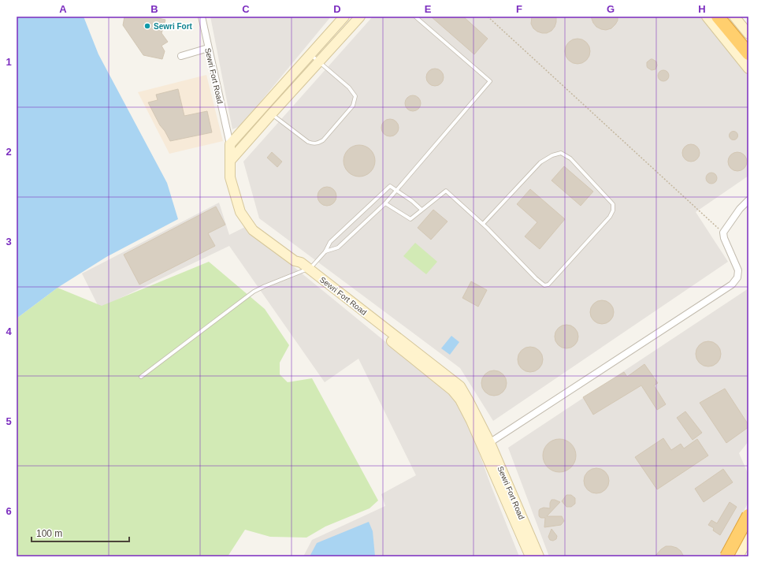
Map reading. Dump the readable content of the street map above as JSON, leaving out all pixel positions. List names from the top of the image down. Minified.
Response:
{"streets":{"street":["Sewri Fort Road"]},"places":["Sewri Fort"],"scale_bar":"100 m","grid":{"columns":["A","B","C","D","E","F","G","H"],"rows":["1","2","3","4","5","6"]}}
